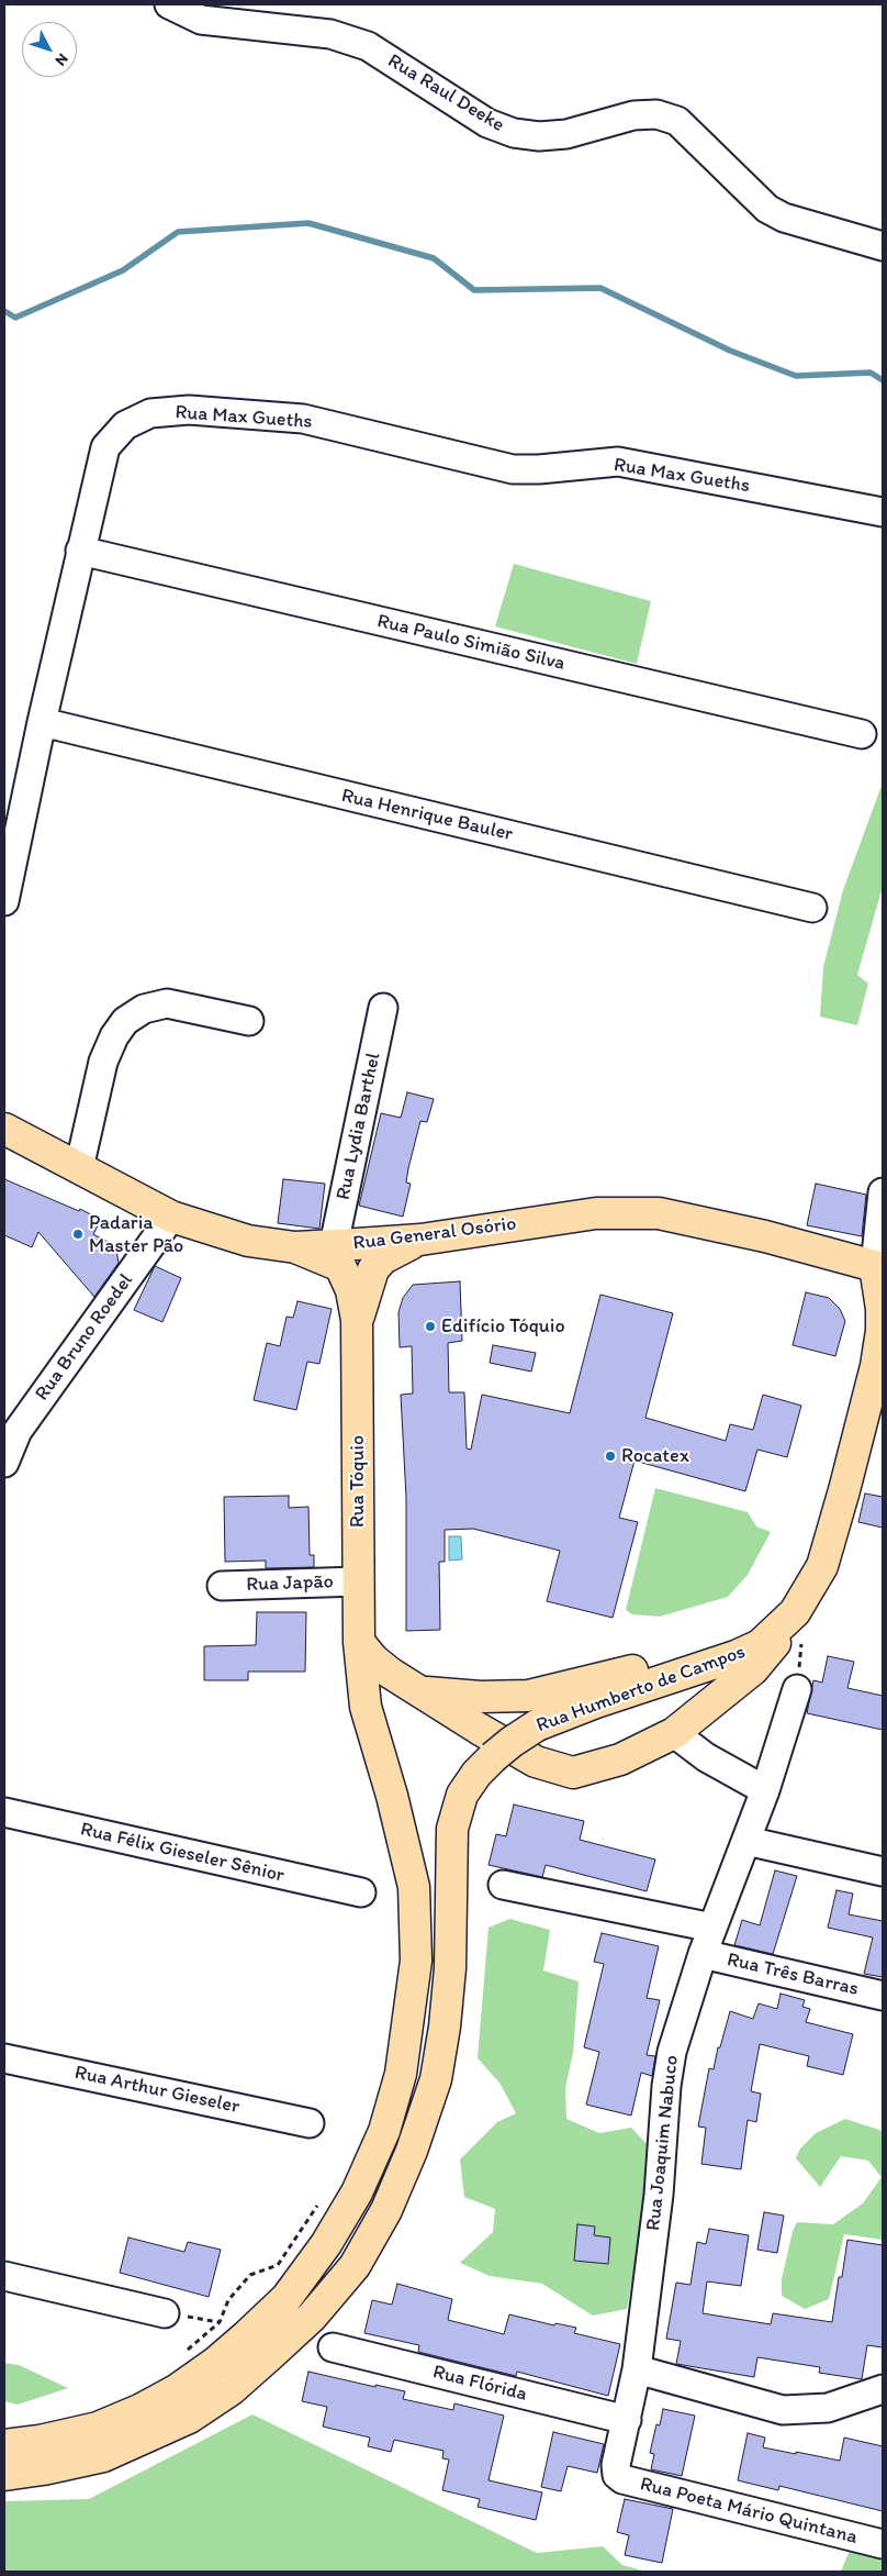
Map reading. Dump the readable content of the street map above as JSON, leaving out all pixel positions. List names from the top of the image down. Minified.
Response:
{"streets":{"main road":["Rua General Osório","Rua Tóquio","Rua Humberto de Campos"],"street":["Rua Raul Deeke","Rua Max Gueths","Rua Paulo Simião Silva","Rua Henrique Bauler","Rua Lydia Barthel","Rua Bruno Roedel","Rua Japão","Rua Félix Gieseler Sênior","Rua Três Barras","Rua Arthur Gieseler","Rua Joaquim Nabuco","Rua Flórida","Rua Poeta Mário Quintana"]},"crossings":[["Rua Max Gueths","Rua Paulo Simião Silva"],["Rua Max Gueths","Rua Henrique Bauler"],["Rua Lydia Barthel","Rua General Osório"],["Rua General Osório","Rua Bruno Roedel"],["Rua General Osório","Rua Tóquio"],["Rua General Osório","Rua Humberto de Campos"],["Rua Tóquio","Rua Japão"],["Rua Três Barras","Rua Joaquim Nabuco"],["Rua Joaquim Nabuco","Rua Flórida"],["Rua Joaquim Nabuco","Rua Poeta Mário Quintana"]],"places":["Padaria Master Pão","Edifício Tóquio","Rocatex"],"north":"bottom right"}
